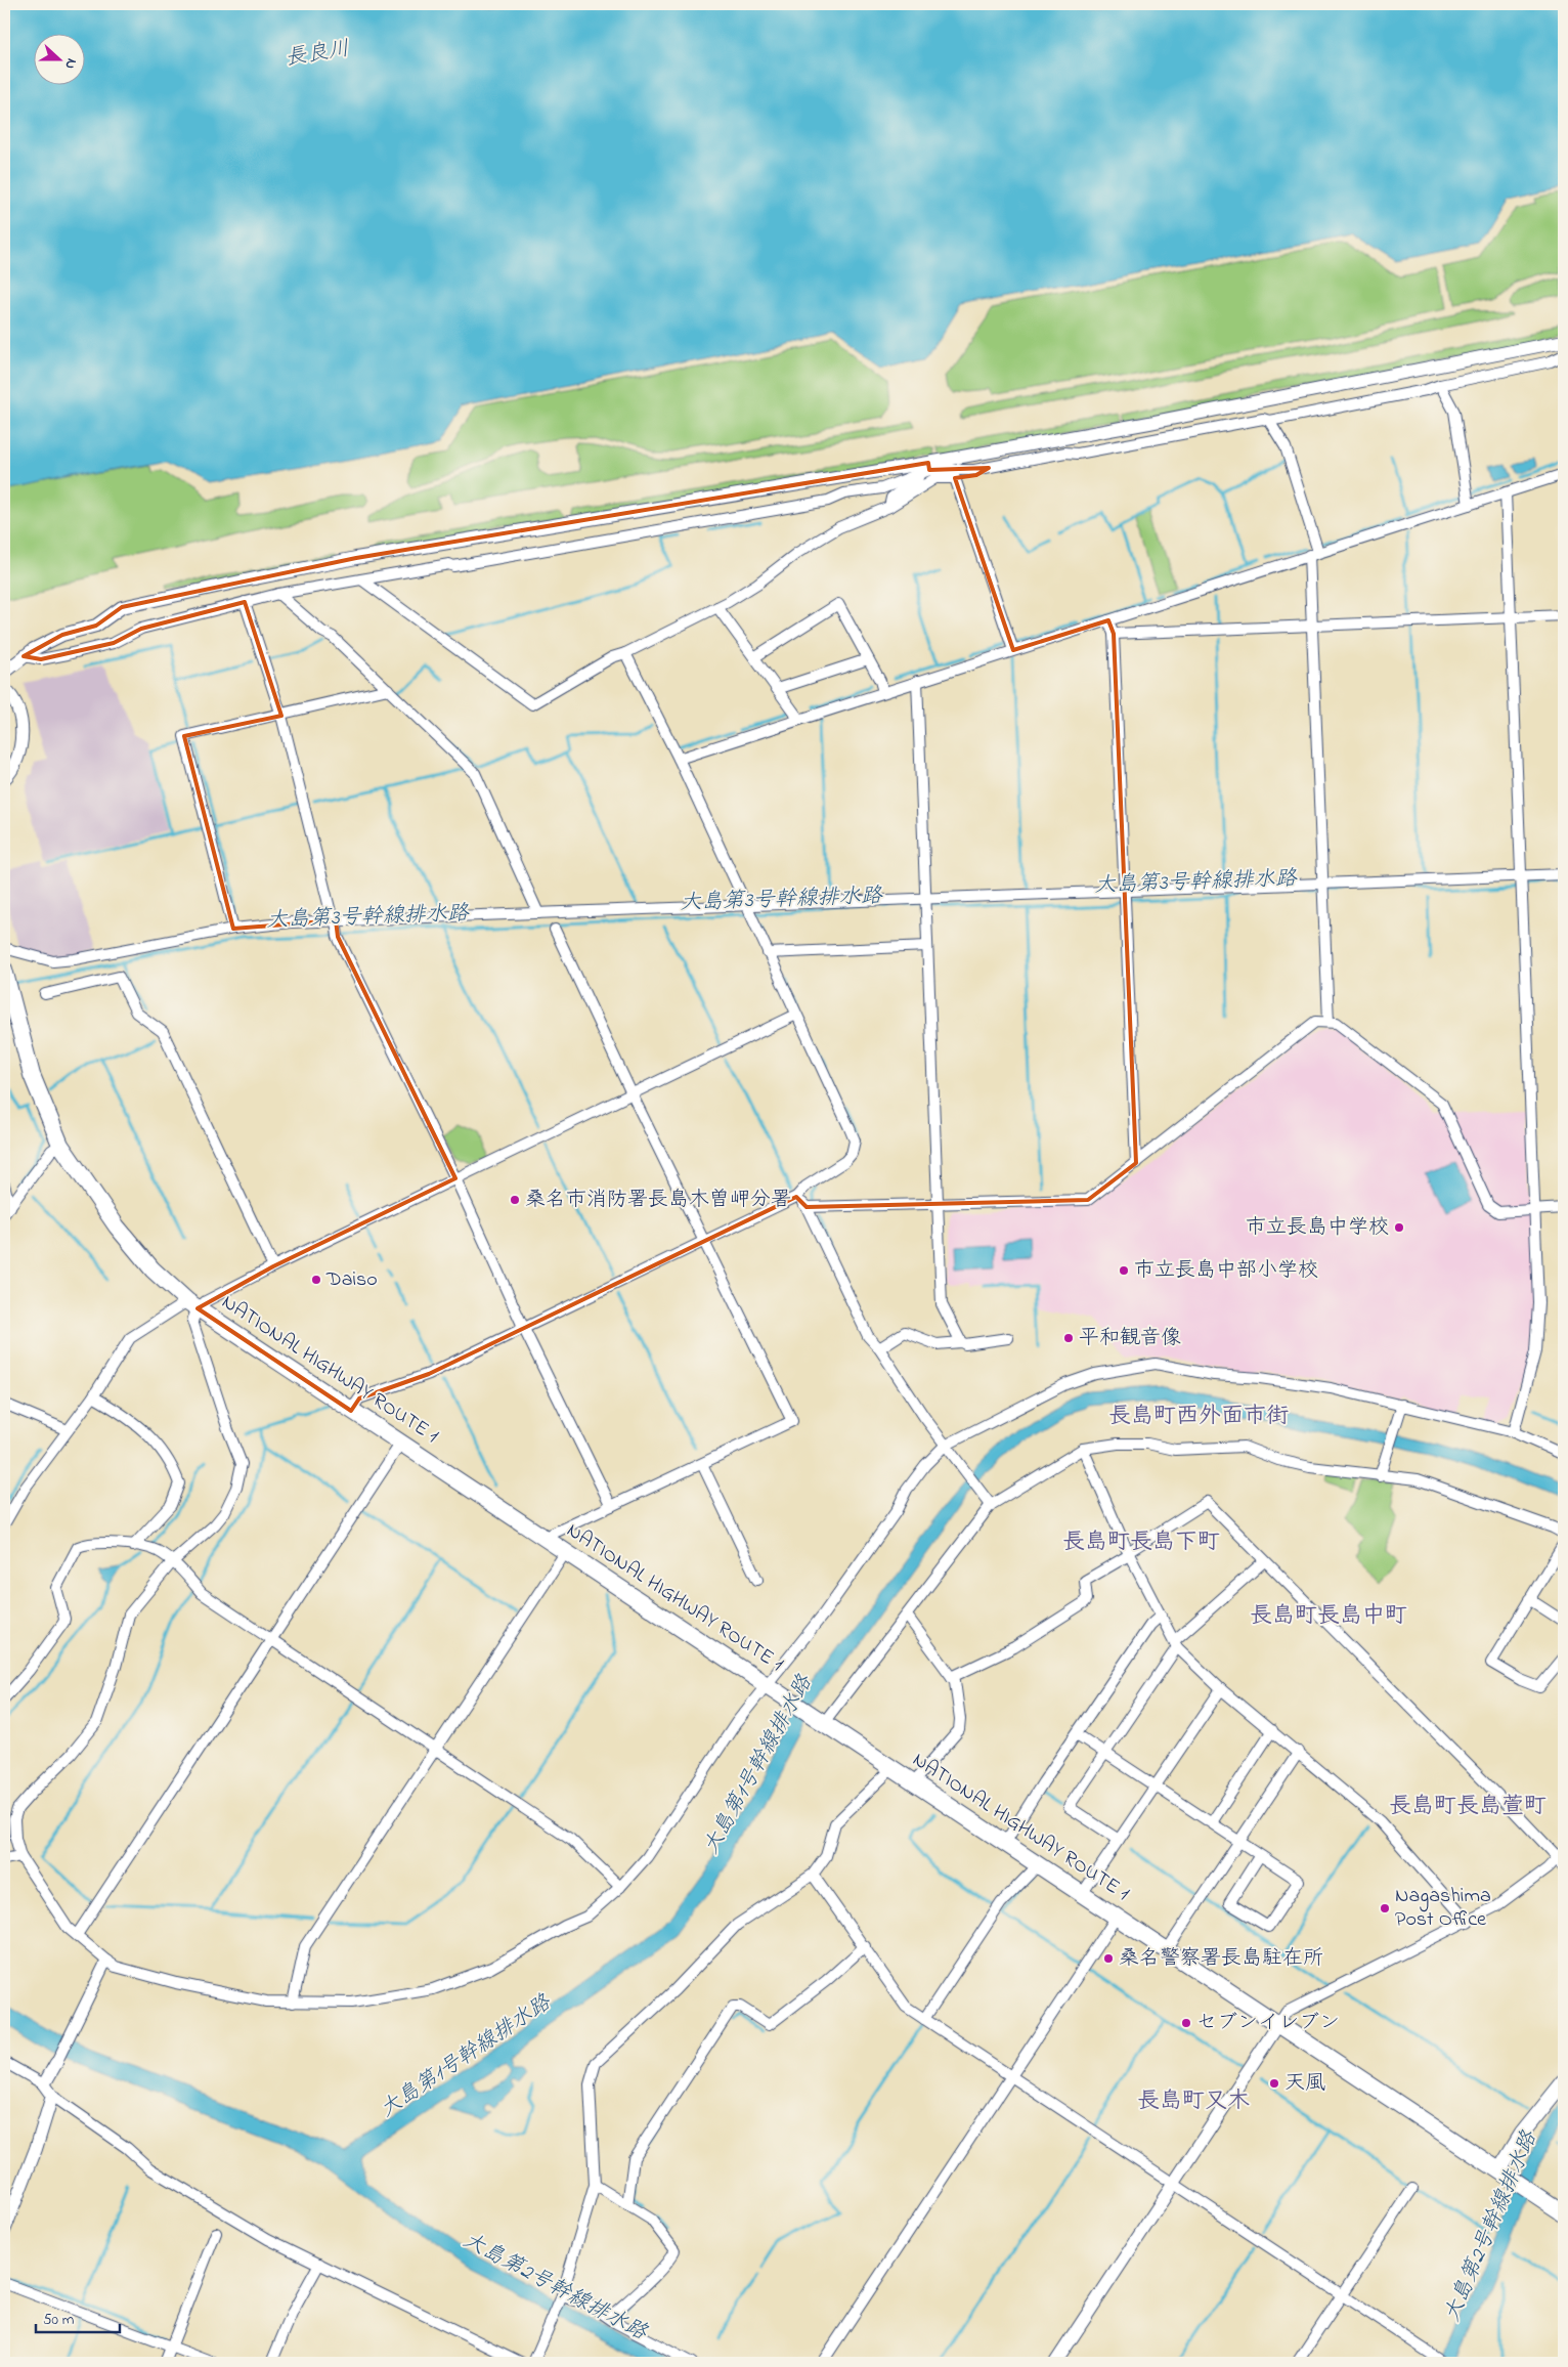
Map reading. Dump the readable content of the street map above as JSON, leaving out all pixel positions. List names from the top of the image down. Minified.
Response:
{"streets":{"highway":["NATIONAL HIGHWAY ROUTE 1"]},"districts":["長島町西外面市街","長島町長島下町","長島町長島中町","長島町長島萱町","長島町又木"],"water":["長良川","大島第3号幹線排水路","大島第1号幹線排水路","大島第2号幹線排水路"],"places":["桑名市消防署長島木曽岬分署","市立長島中学校","市立長島中部小学校","Daiso","平和観音像","Nagashima Post Office","桑名警察署長島駐在所","セブンイレブン","天風"],"scale_bar":"50 m","north":"right"}
